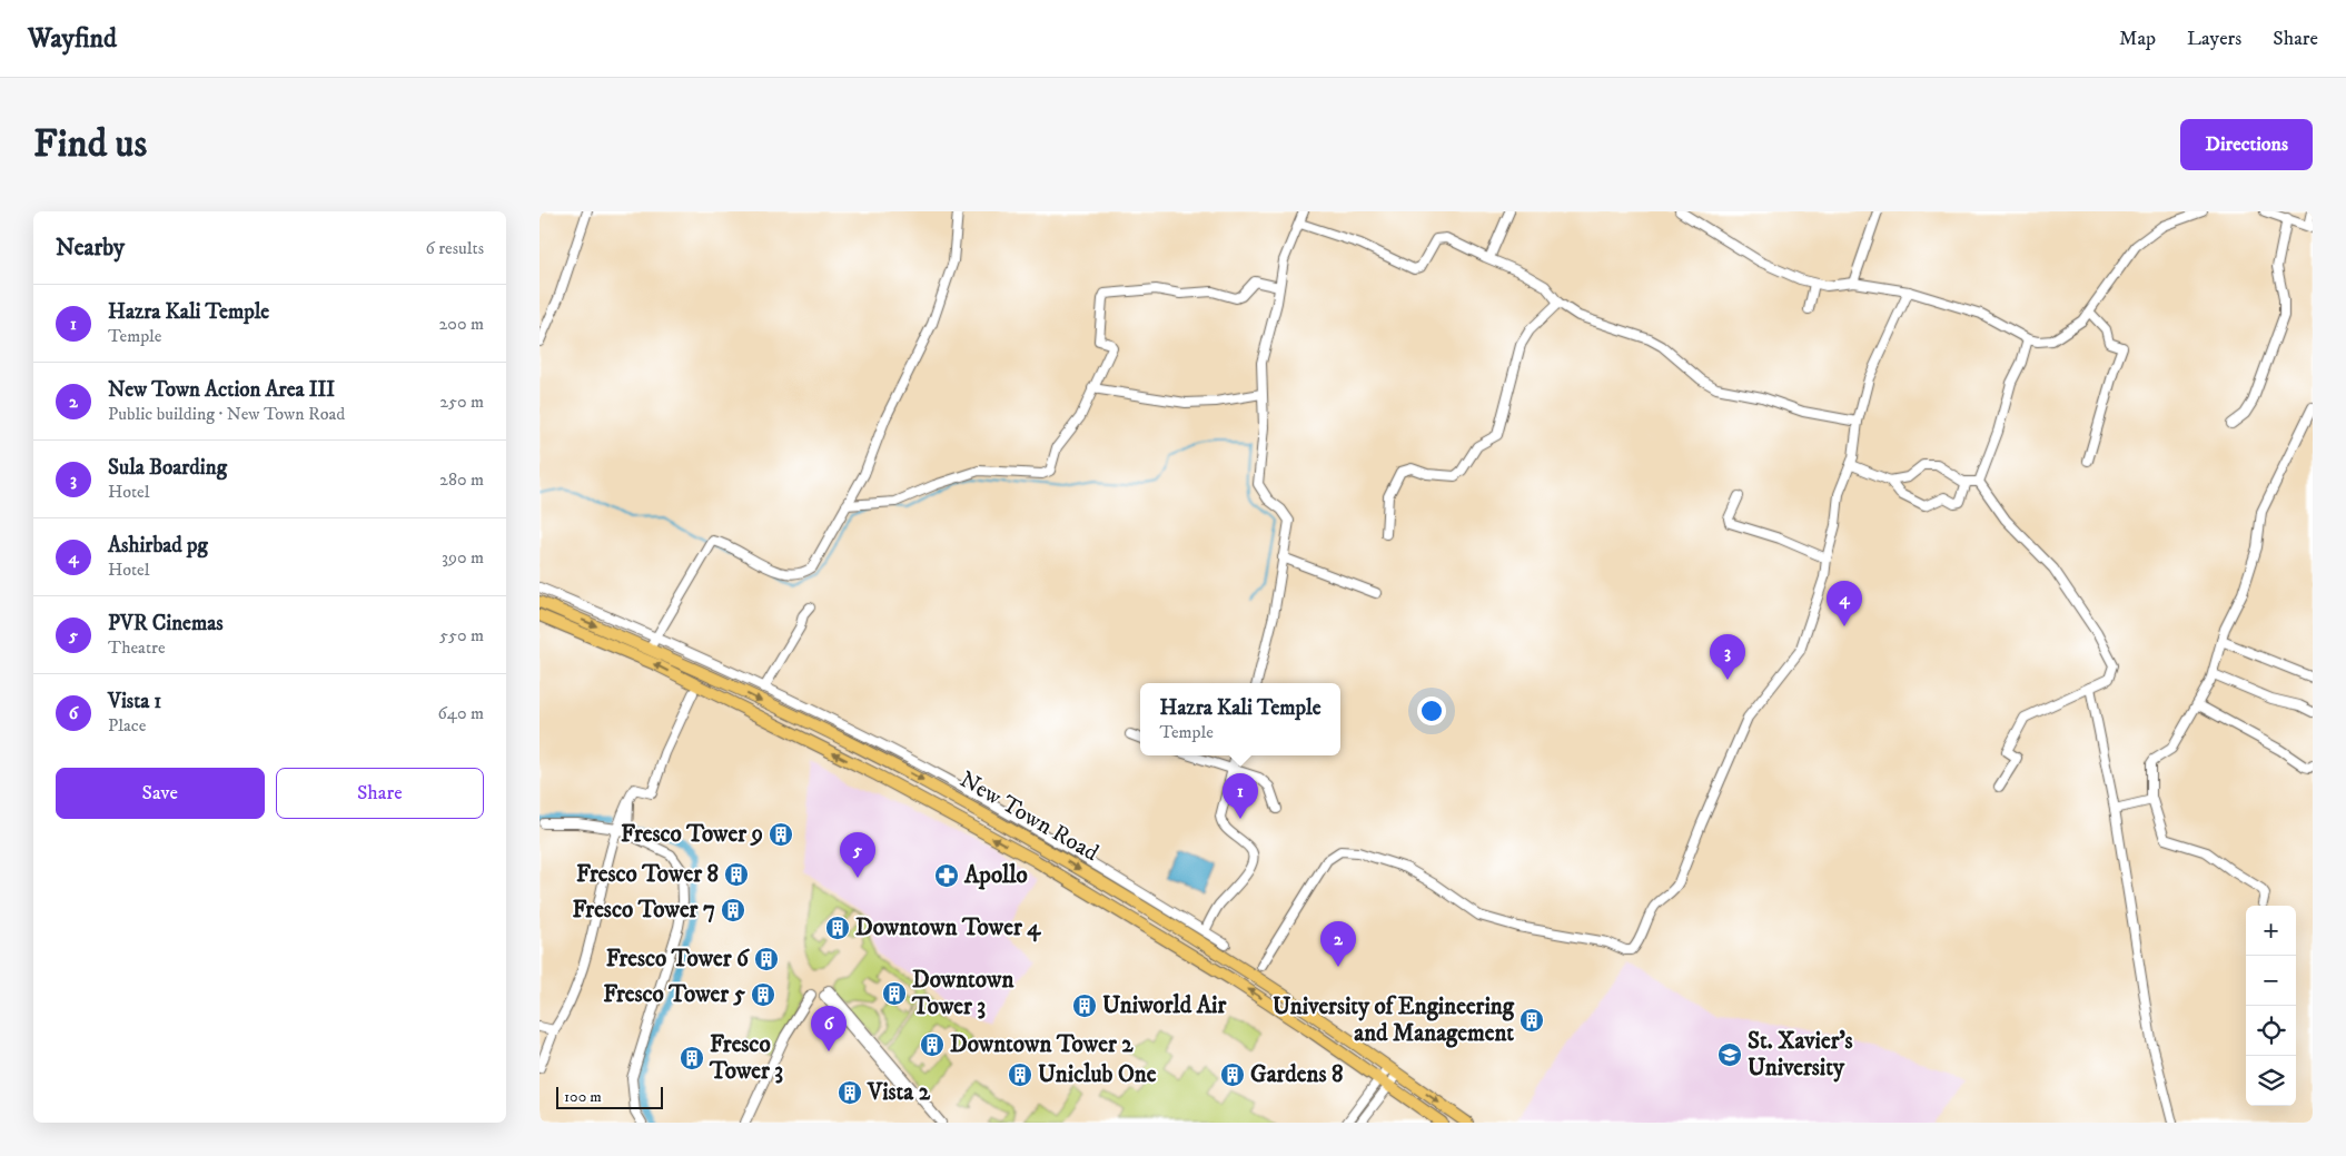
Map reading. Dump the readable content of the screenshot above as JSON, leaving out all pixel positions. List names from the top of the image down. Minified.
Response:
{"streets":{"main road":["New Town Road"]},"places":{"building":["Fresco Tower 9","Fresco Tower 8","Fresco Tower 7","Downtown Tower 4","Fresco Tower 6","Downtown Tower 3","Fresco Tower 5","Uniworld Air","University of Engineering and Management","Downtown Tower 2","Fresco Tower 3","Uniclub One","Gardens 8","Vista 2"],"pharmacy":["Apollo"],"school or university":["St. Xavier's University"]},"scale_bar":"100 m","page":{"header":"Wayfind","nav":["Map","Layers","Share"],"buttons":["Directions",["Save","Share"]],"title":"Find us","heading":["Nearby","6 results"],"list":[{"mark":"1","name":"Hazra Kali Temple","note":"Temple","value":"200 m"},{"mark":"2","name":"New Town Action Area III","note":"Public building · New Town Road","value":"250 m"},{"mark":"3","name":"Sula Boarding","note":"Hotel","value":"280 m"},{"mark":"4","name":"Ashirbad pg","note":"Hotel","value":"390 m"},{"mark":"5","name":"PVR Cinemas","note":"Theatre","value":"550 m"},{"mark":"6","name":"Vista 1","note":"Place","value":"640 m"}],"pins":["4","3","1","5","2","6"],"popup":["Hazra Kali Temple","Temple"],"map_buttons":["+","−"],"scale":"100 m"}}
